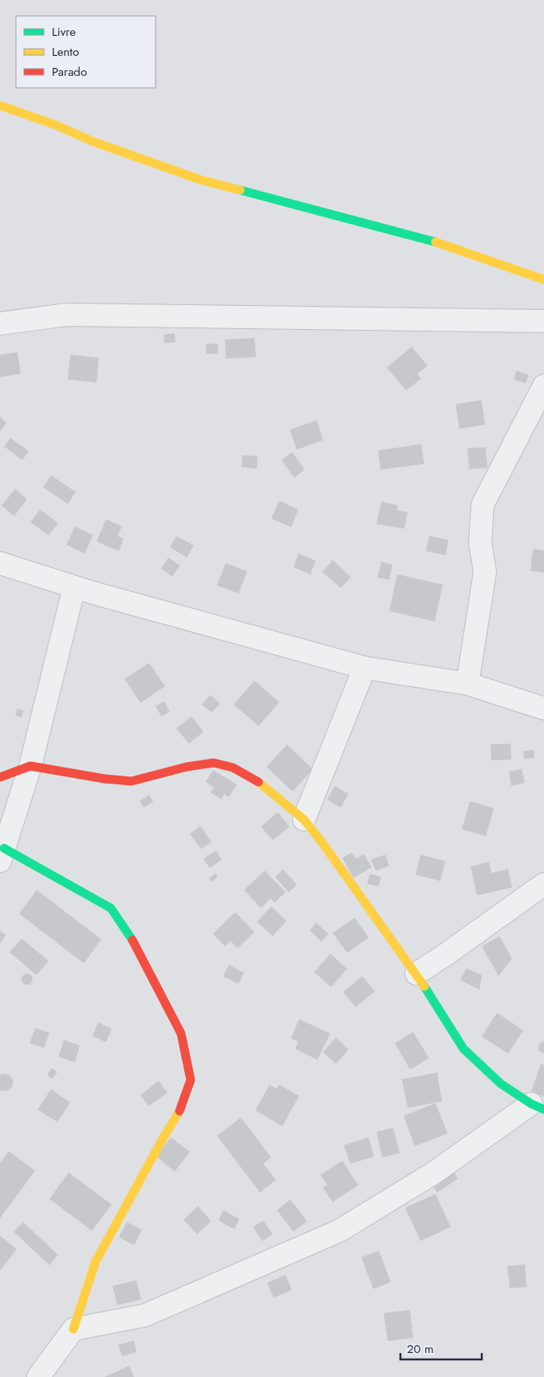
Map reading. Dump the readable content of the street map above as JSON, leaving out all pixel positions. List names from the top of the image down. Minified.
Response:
{"legend":["Livre","Lento","Parado"],"scale_bar":"20 m"}
